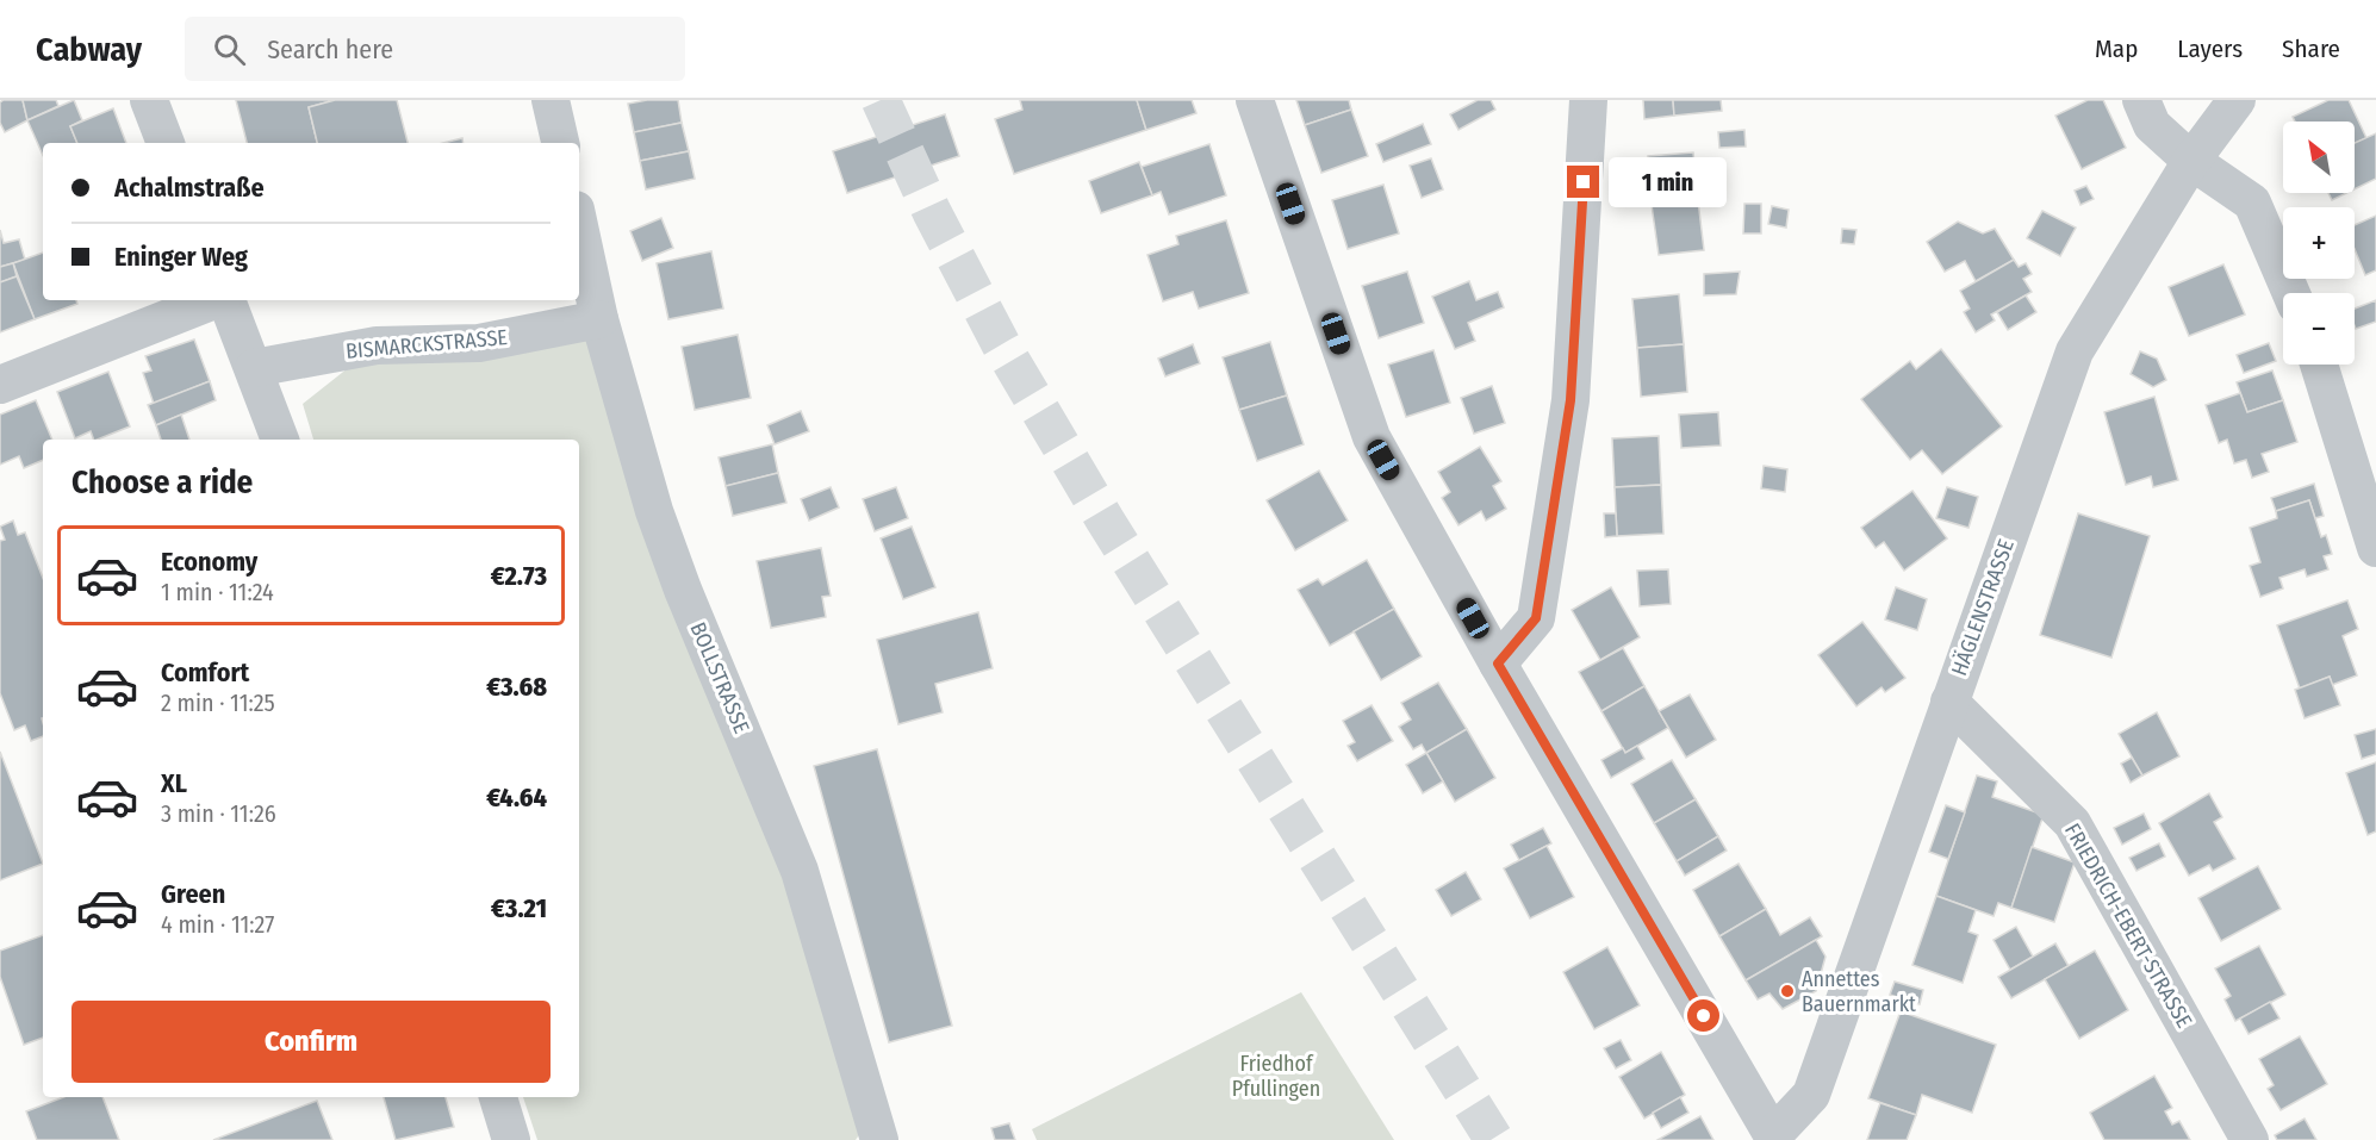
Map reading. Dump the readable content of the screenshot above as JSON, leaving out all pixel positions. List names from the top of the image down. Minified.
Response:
{"streets":{"street":["BISMARCKSTRASSE","HÄGLENSTRASSE","BOLLSTRASSE","FRIEDRICH-EBERT-STRASSE"]},"crossings":[["BISMARCKSTRASSE","BOLLSTRASSE"],["HÄGLENSTRASSE","FRIEDRICH-EBERT-STRASSE"]],"parks":["Friedhof Pfullingen"],"places":["Annettes Bauernmarkt"],"north":"top left","page":{"header":"Cabway","search":"Search here","nav":["Map","Layers","Share"],"map_buttons":["+","−"],"banner":["Achalmstraße","Eninger Weg"],"bubble":"1 min","heading":"Choose a ride","list":[{"name":"Economy","note":"1 min · 11:24","value":"€2.73"},{"name":"Comfort","note":"2 min · 11:25","value":"€3.68"},{"name":"XL","note":"3 min · 11:26","value":"€4.64"},{"name":"Green","note":"4 min · 11:27","value":"€3.21"}],"buttons":"Confirm"}}
